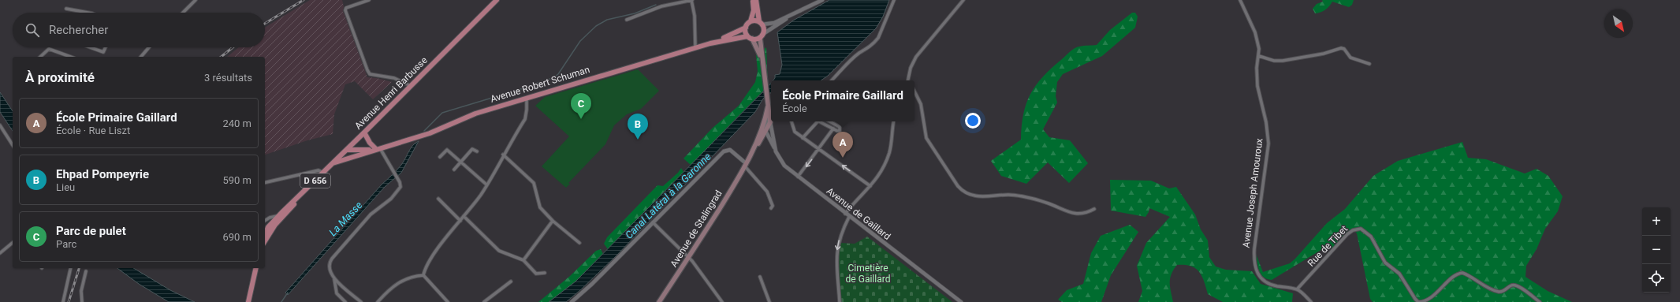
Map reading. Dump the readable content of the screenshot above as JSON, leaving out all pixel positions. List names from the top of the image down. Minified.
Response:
{"streets":{"main road":["Avenue Robert Schuman","Avenue Henri Barbusse","D 656","Avenue de Stalingrad"],"street":["Avenue Joseph Amouroux","Avenue de Gaillard","Rue de Tibet"]},"crossings":[["Avenue Robert Schuman","Avenue Henri Barbusse"],["Avenue Robert Schuman","Avenue de Stalingrad"],["Avenue Joseph Amouroux","Rue de Tibet"],["Avenue de Gaillard","Avenue de Stalingrad"]],"water":["Canal Latéral à la Garonne","La Masse"],"parks":["Cimetière de Gaillard"],"north":"bottom right","page":{"search":"Rechercher","heading":["À proximité","3 résultats"],"popup":["École Primaire Gaillard","École"],"pins":["C","B","A"],"list":[{"mark":"A","name":"École Primaire Gaillard","note":"École · Rue Liszt","value":"240 m"},{"mark":"B","name":"Ehpad Pompeyrie","note":"Lieu","value":"590 m"},{"mark":"C","name":"Parc de pulet","note":"Parc","value":"690 m"}],"map_buttons":["+","−"]}}
